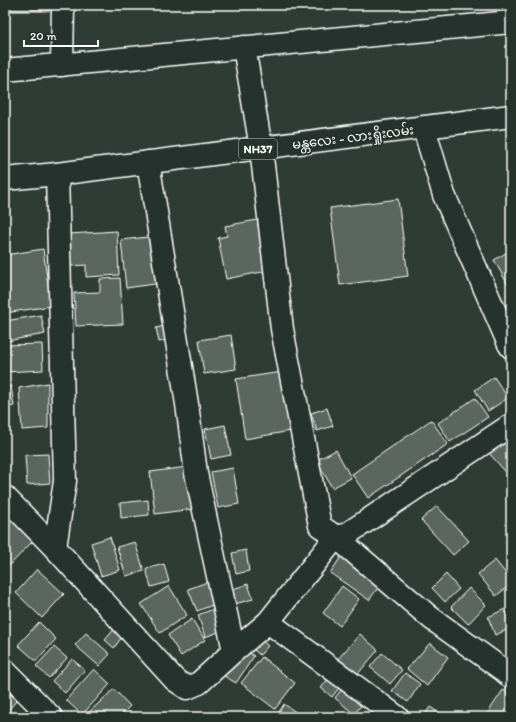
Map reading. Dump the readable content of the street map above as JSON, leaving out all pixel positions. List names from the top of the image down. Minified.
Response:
{"streets":{"main road":["မန္တလေး - လားရှိုးလမ်း","NH37"]},"scale_bar":"20 m"}
